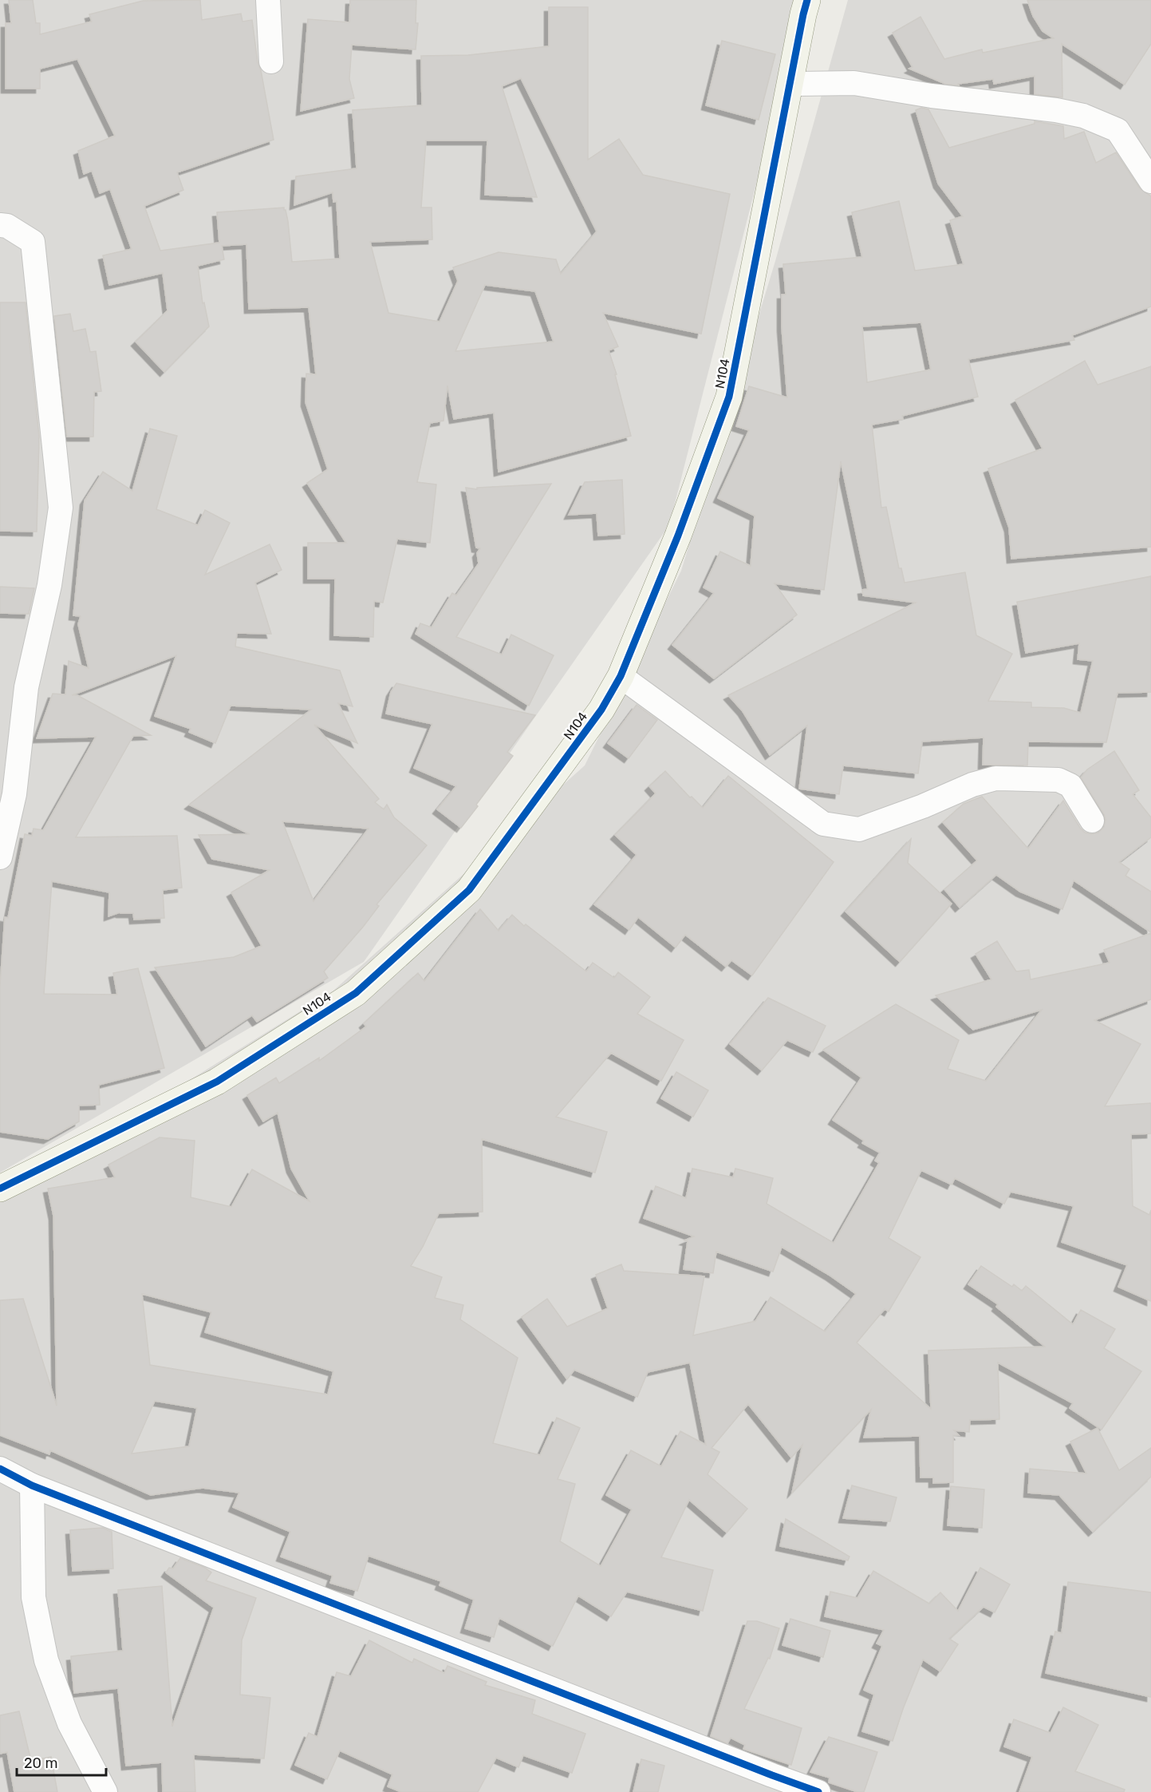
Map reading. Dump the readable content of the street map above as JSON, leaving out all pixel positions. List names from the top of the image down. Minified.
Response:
{"streets":{"street":["N104"]},"scale_bar":"20 m"}
